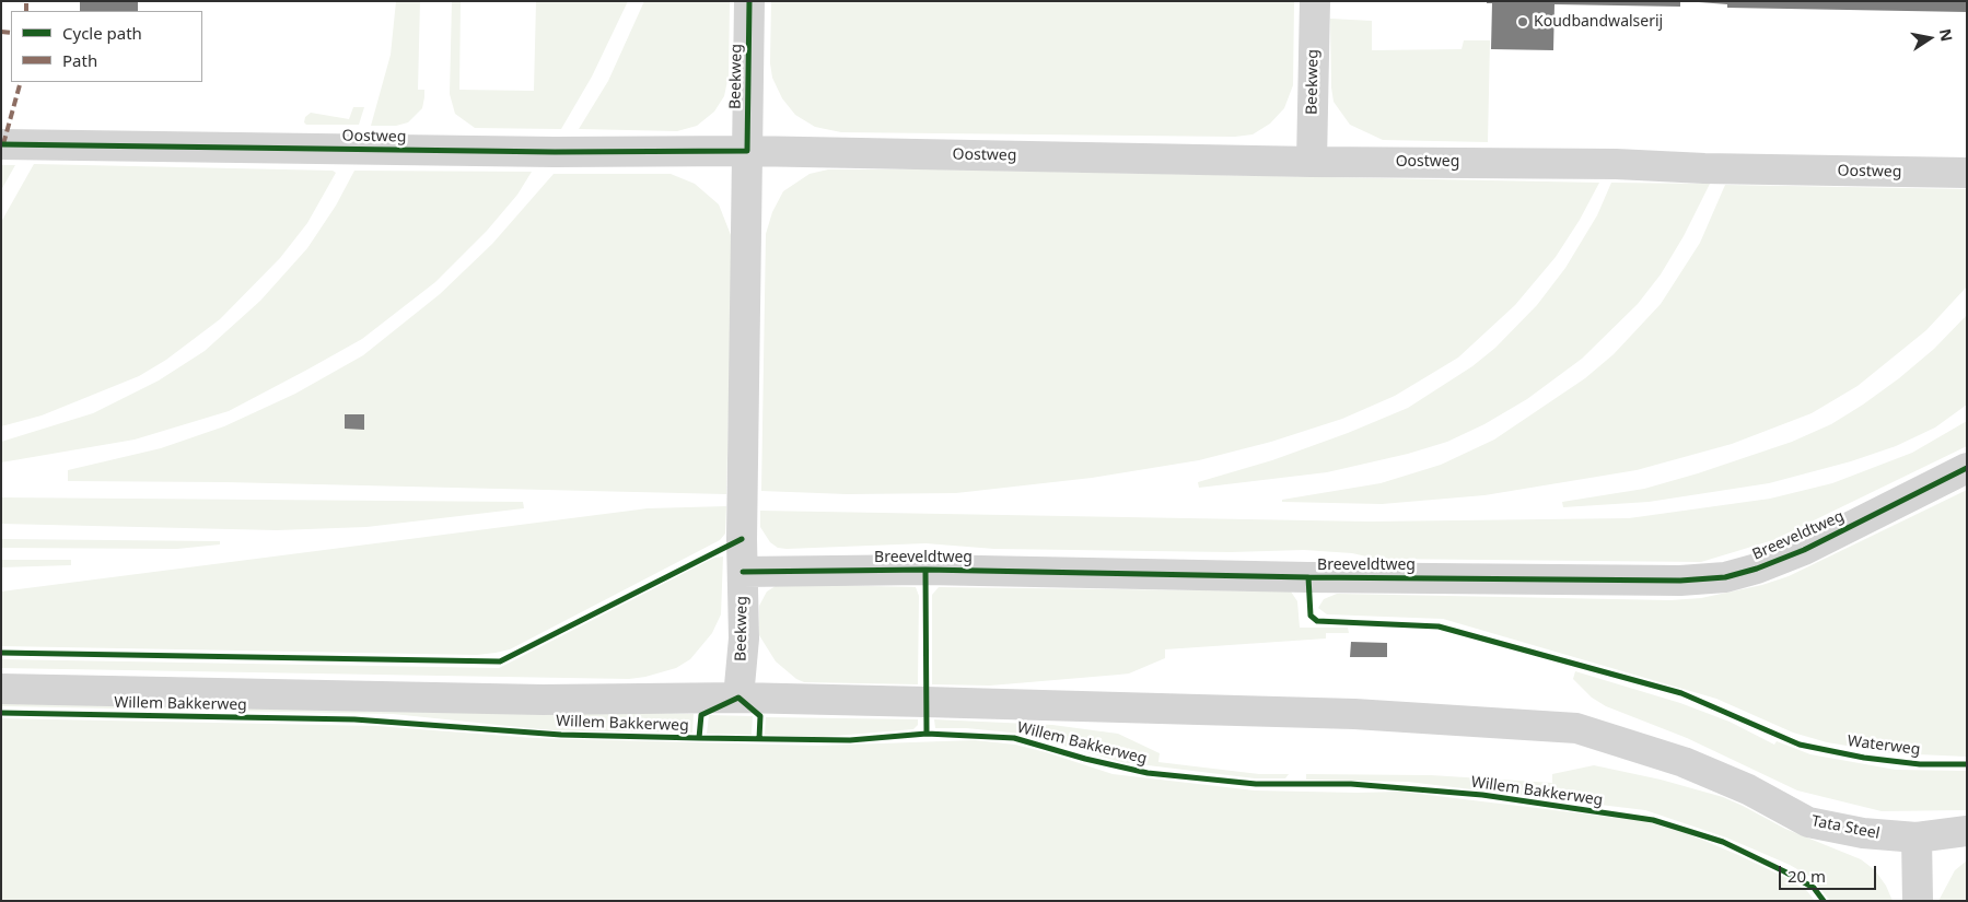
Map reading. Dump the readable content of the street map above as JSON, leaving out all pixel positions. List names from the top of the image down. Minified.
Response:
{"streets":{"street":["Beekweg","Oostweg","Breeveldtweg","Willem Bakkerweg","Tata Steel"],"cycle path":["Waterweg"]},"crossings":[["Beekweg","Oostweg"],["Beekweg","Breeveldtweg"],["Beekweg","Willem Bakkerweg"],["Willem Bakkerweg","Tata Steel"]],"places":["Koudbandwalserij"],"legend":["Cycle path","Path"],"scale_bar":"20 m","north":"right"}
